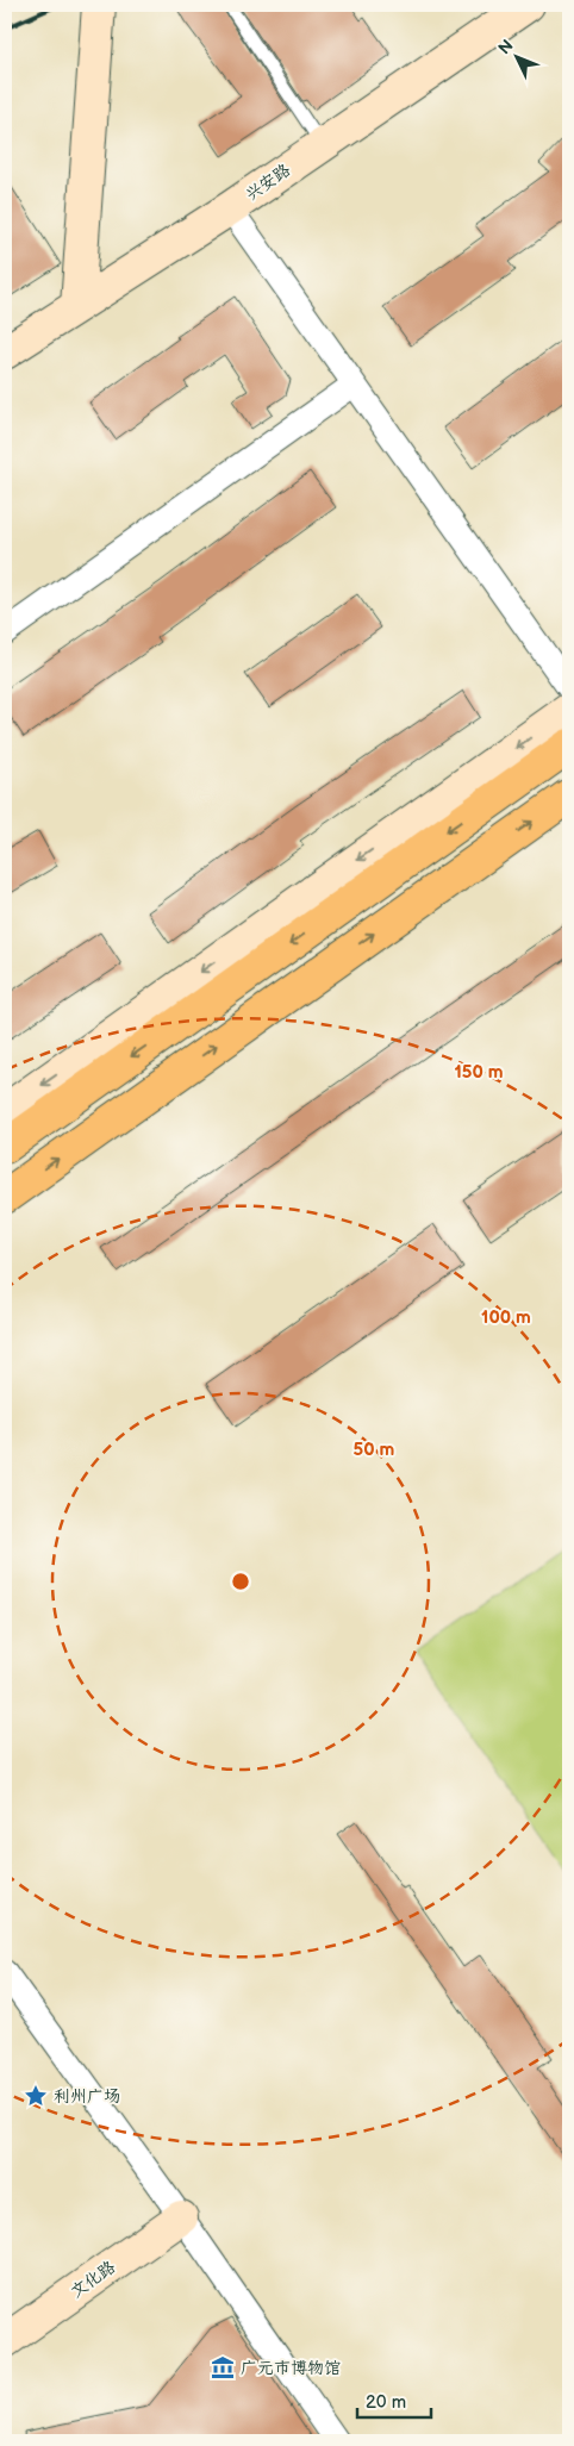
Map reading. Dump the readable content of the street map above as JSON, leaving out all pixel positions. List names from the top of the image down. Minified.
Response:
{"streets":{"street":["兴安路","文化路"]},"places":{"place":["利州广场"],"museum":["广元市博物馆"]},"scale_bar":"20 m","north":"top left","rings":["150 m","100 m","50 m"]}
